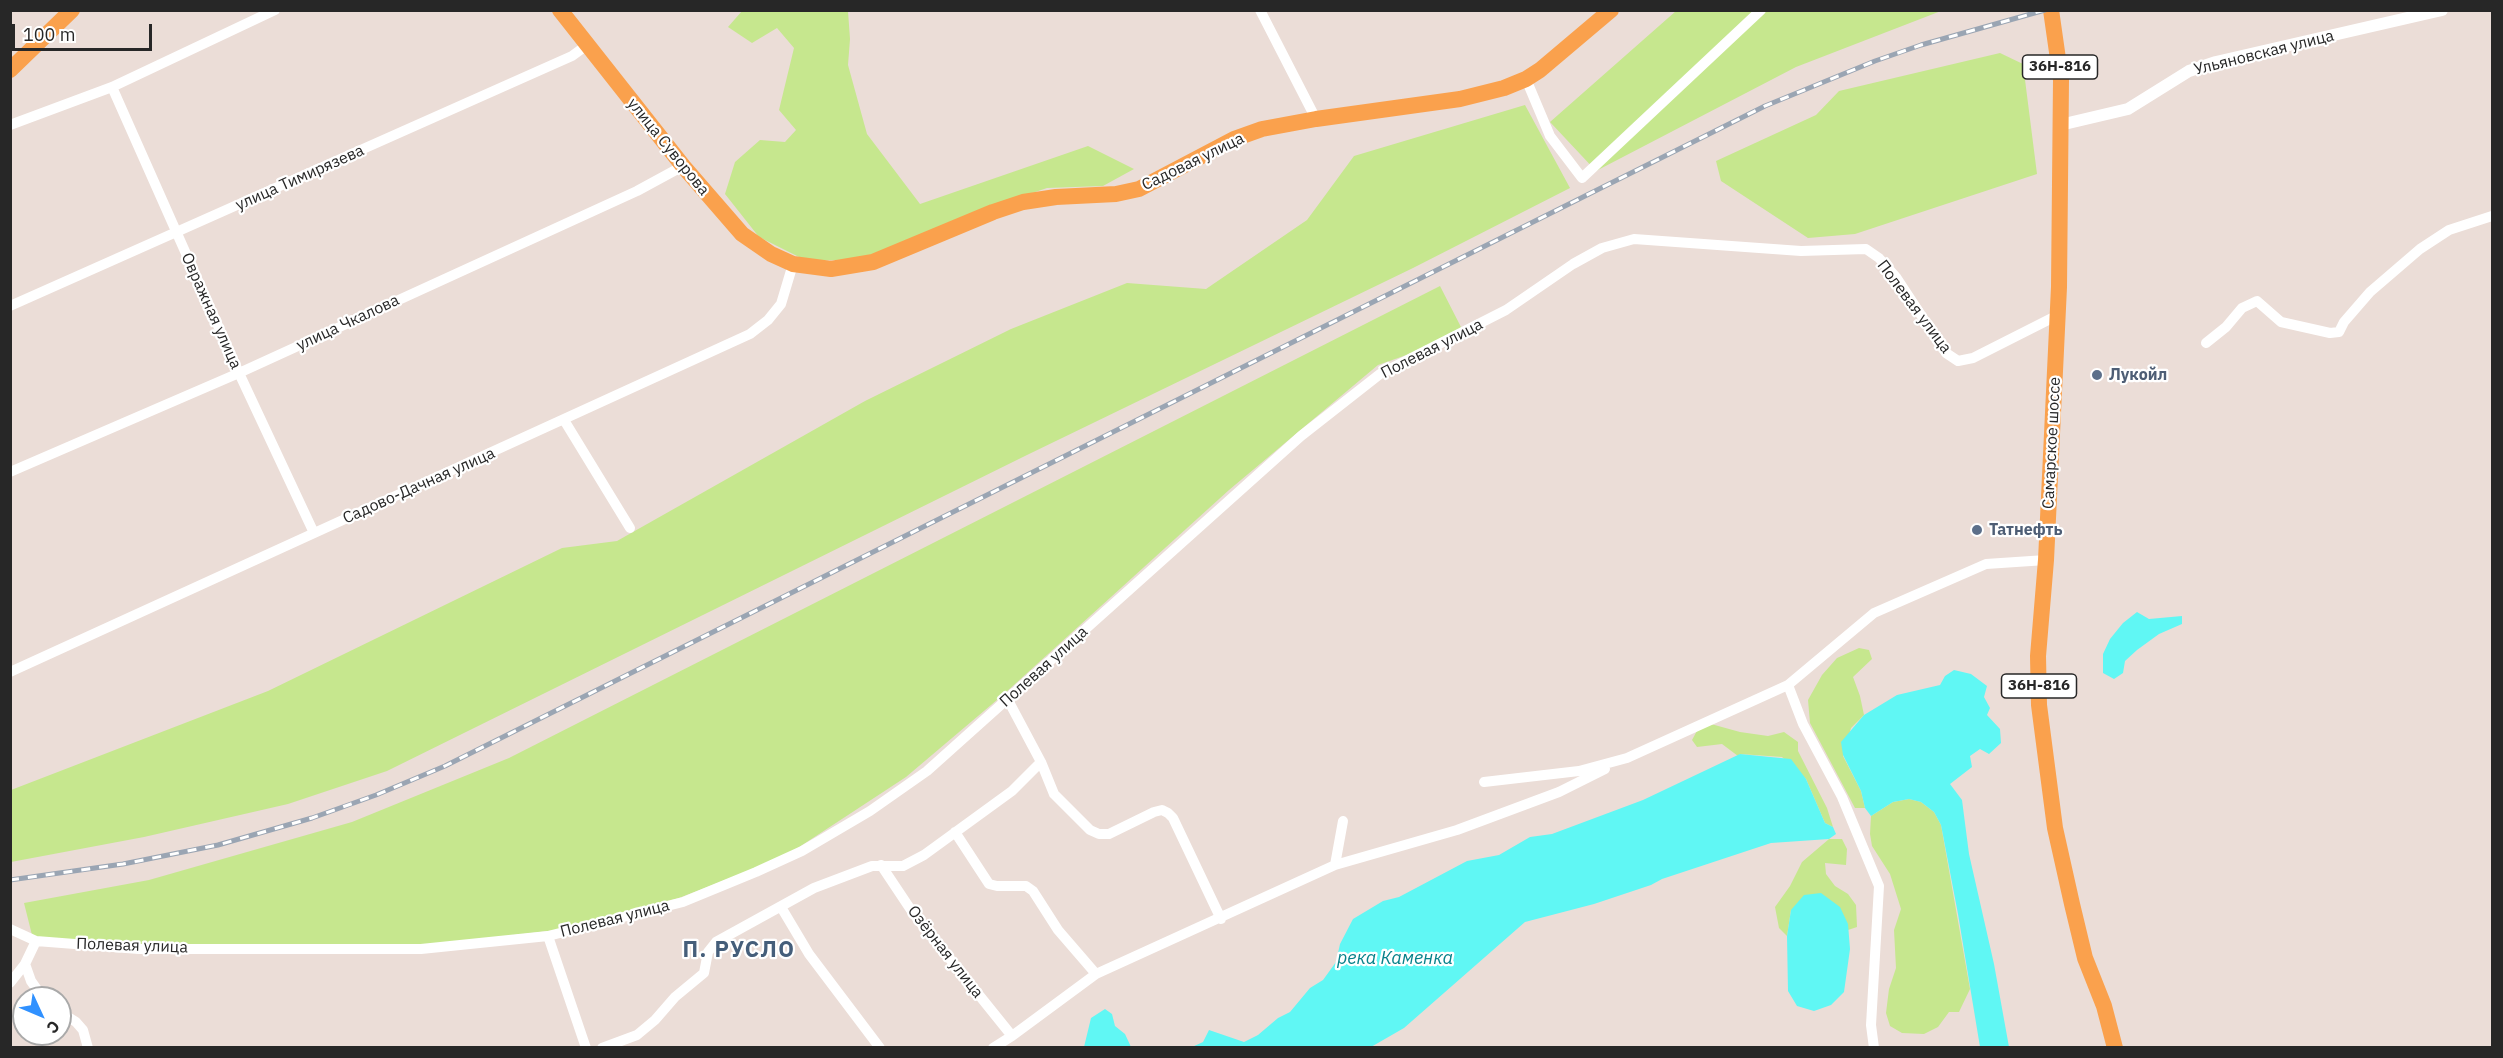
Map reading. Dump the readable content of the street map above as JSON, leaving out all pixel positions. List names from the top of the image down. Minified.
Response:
{"streets":{"main road":["36Н-816","улица Суворова","Садовая улица","Самарское шоссе"],"street":["Ульяновская улица","улица Тимирязева","Полевая улица","Овражная улица","улица Чкалова","Садово-Дачная улица","Озёрная улица"]},"crossings":[["Ульяновская улица","Самарское шоссе"],["улица Суворова","Садовая улица"],["улица Суворова","улица Тимирязева"],["улица Суворова","улица Чкалова"],["улица Суворова","Садово-Дачная улица"],["Садовая улица","Садово-Дачная улица"],["улица Тимирязева","Овражная улица"],["Полевая улица","Самарское шоссе"],["Овражная улица","улица Чкалова"],["Овражная улица","Садово-Дачная улица"]],"districts":["П. РУСЛО"],"water":["река Каменка"],"places":["Лукойл","Татнефть"],"scale_bar":"100 m","north":"bottom right"}
